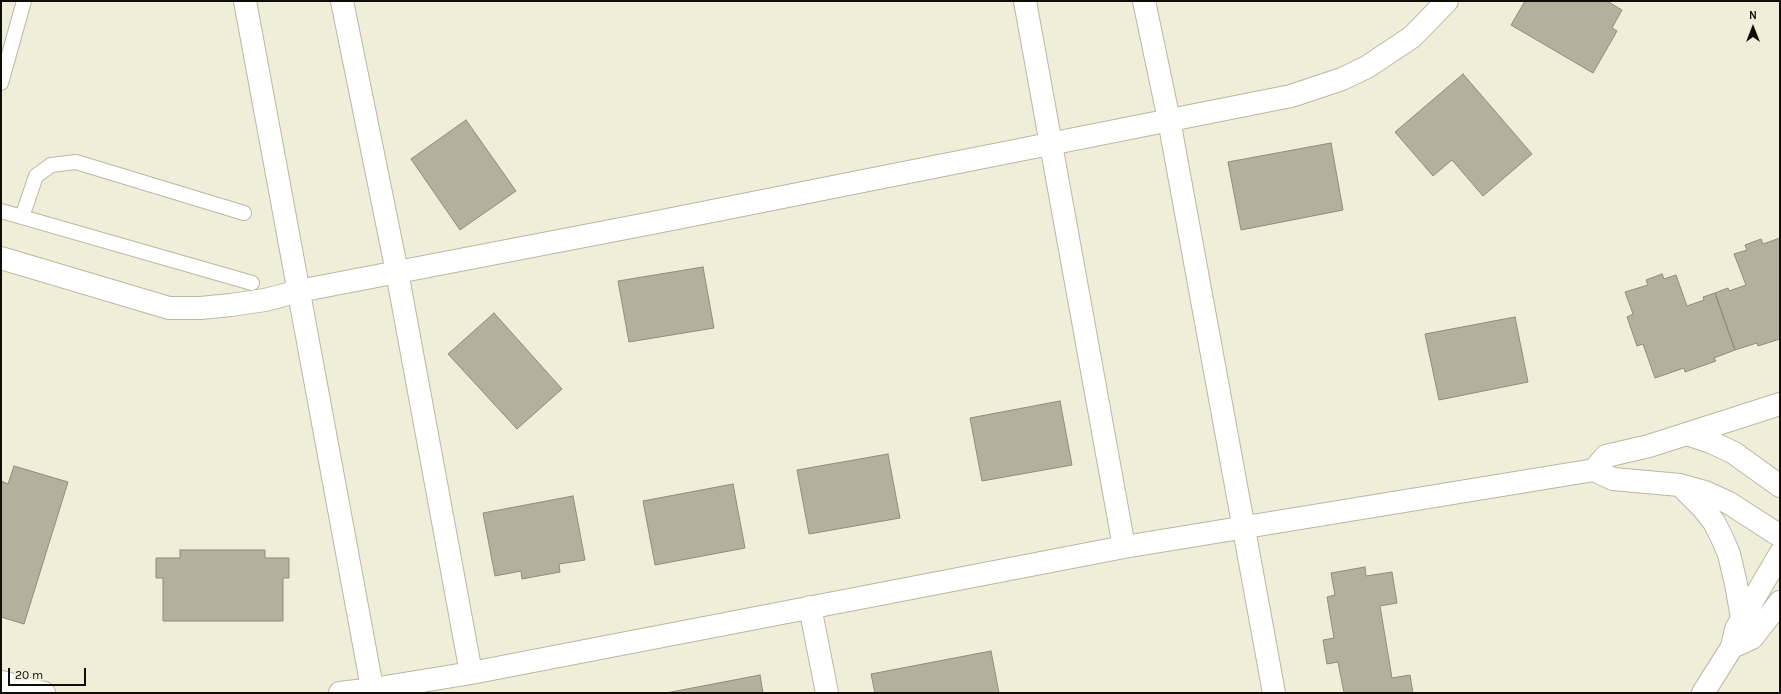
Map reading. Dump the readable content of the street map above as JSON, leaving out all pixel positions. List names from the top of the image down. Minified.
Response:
{"scale_bar":"20 m","north":"top"}
